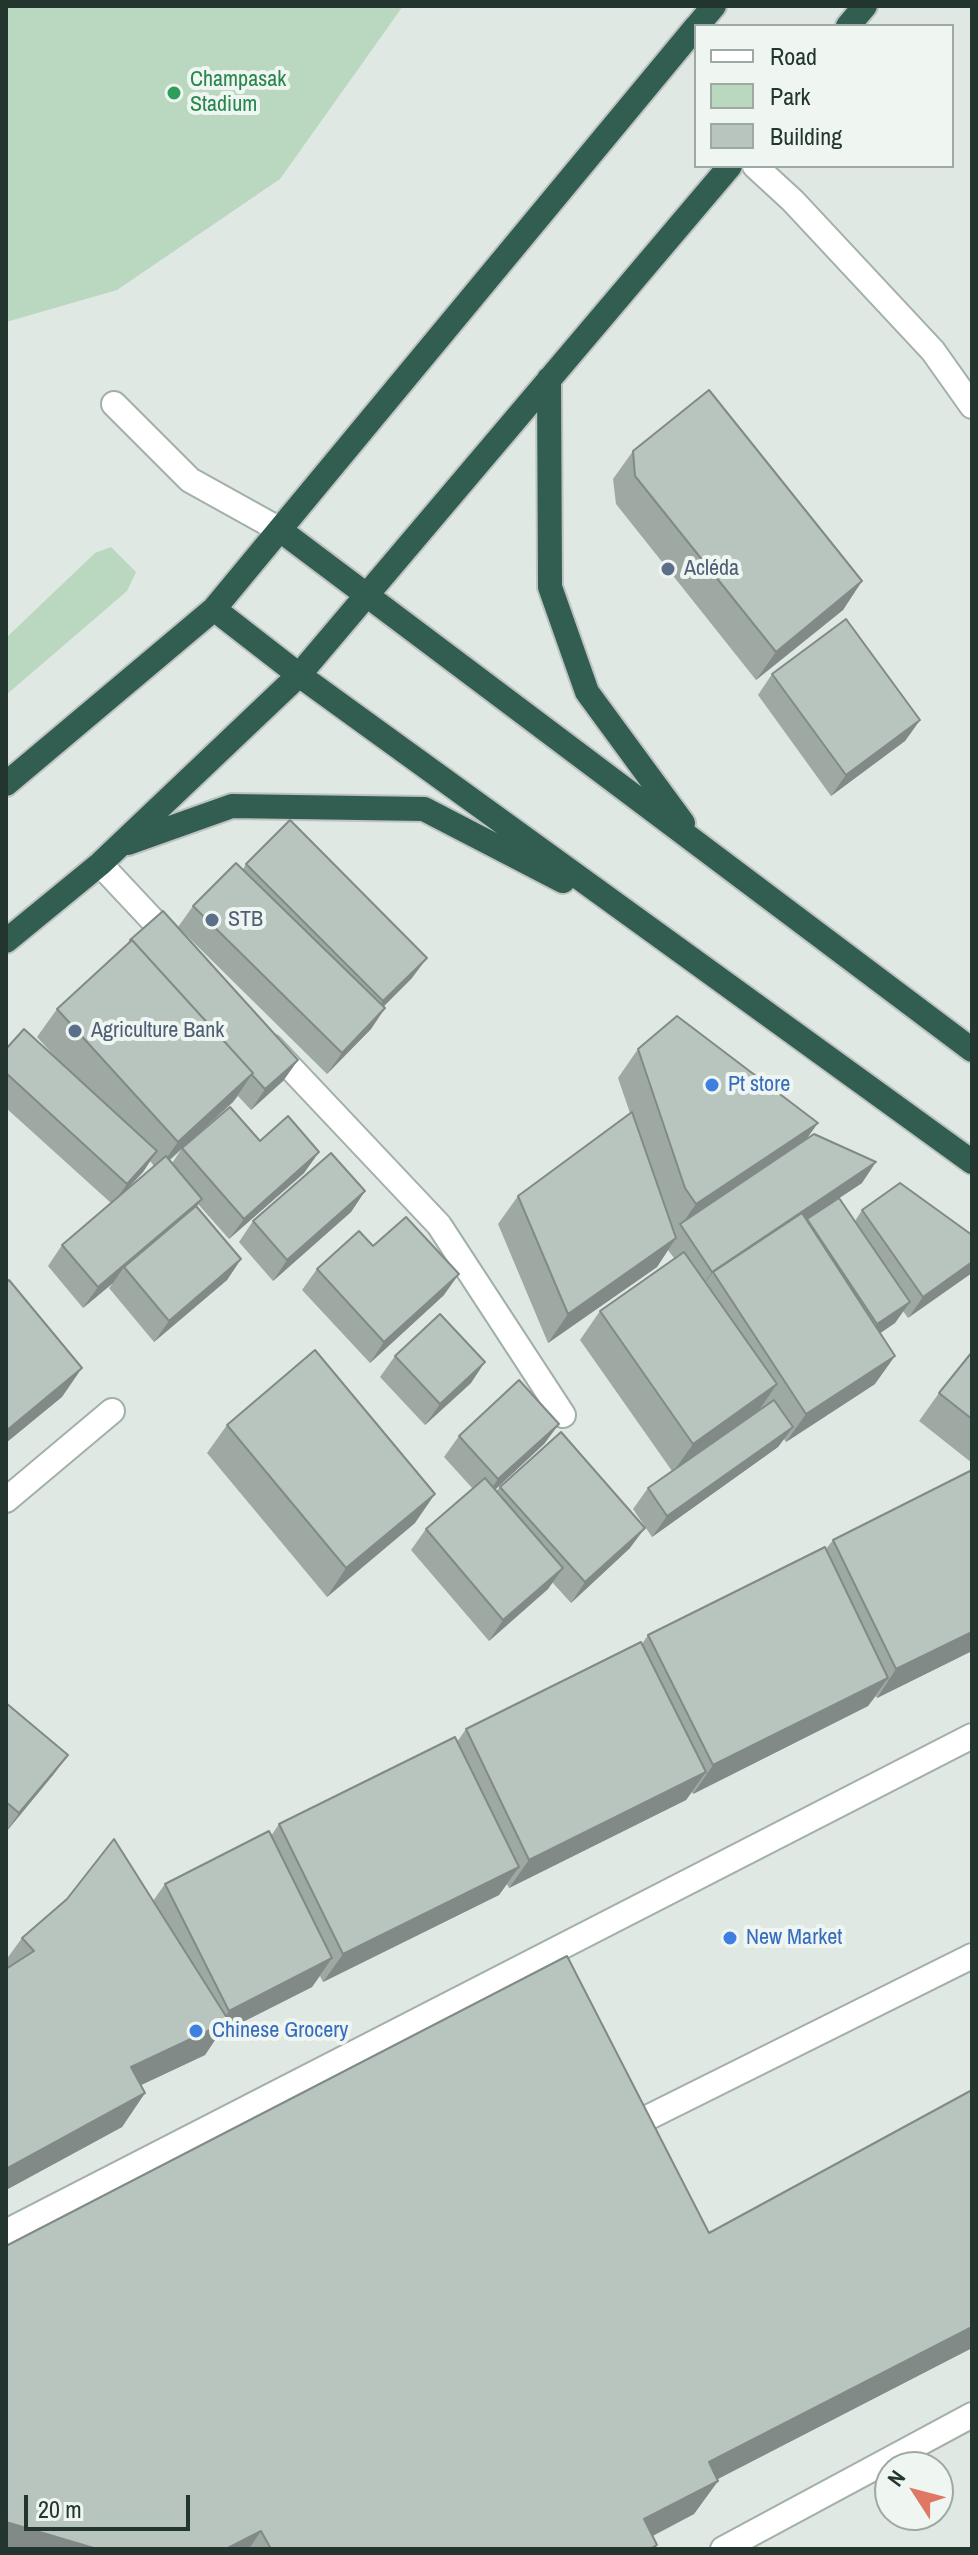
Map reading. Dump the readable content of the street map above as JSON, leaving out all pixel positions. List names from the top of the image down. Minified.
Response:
{"places":["Champasak Stadium","Acléda","STB","Agriculture Bank","Pt store","New Market","Chinese Grocery"],"legend":["Road","Park","Building"],"scale_bar":"20 m","north":"top left"}
